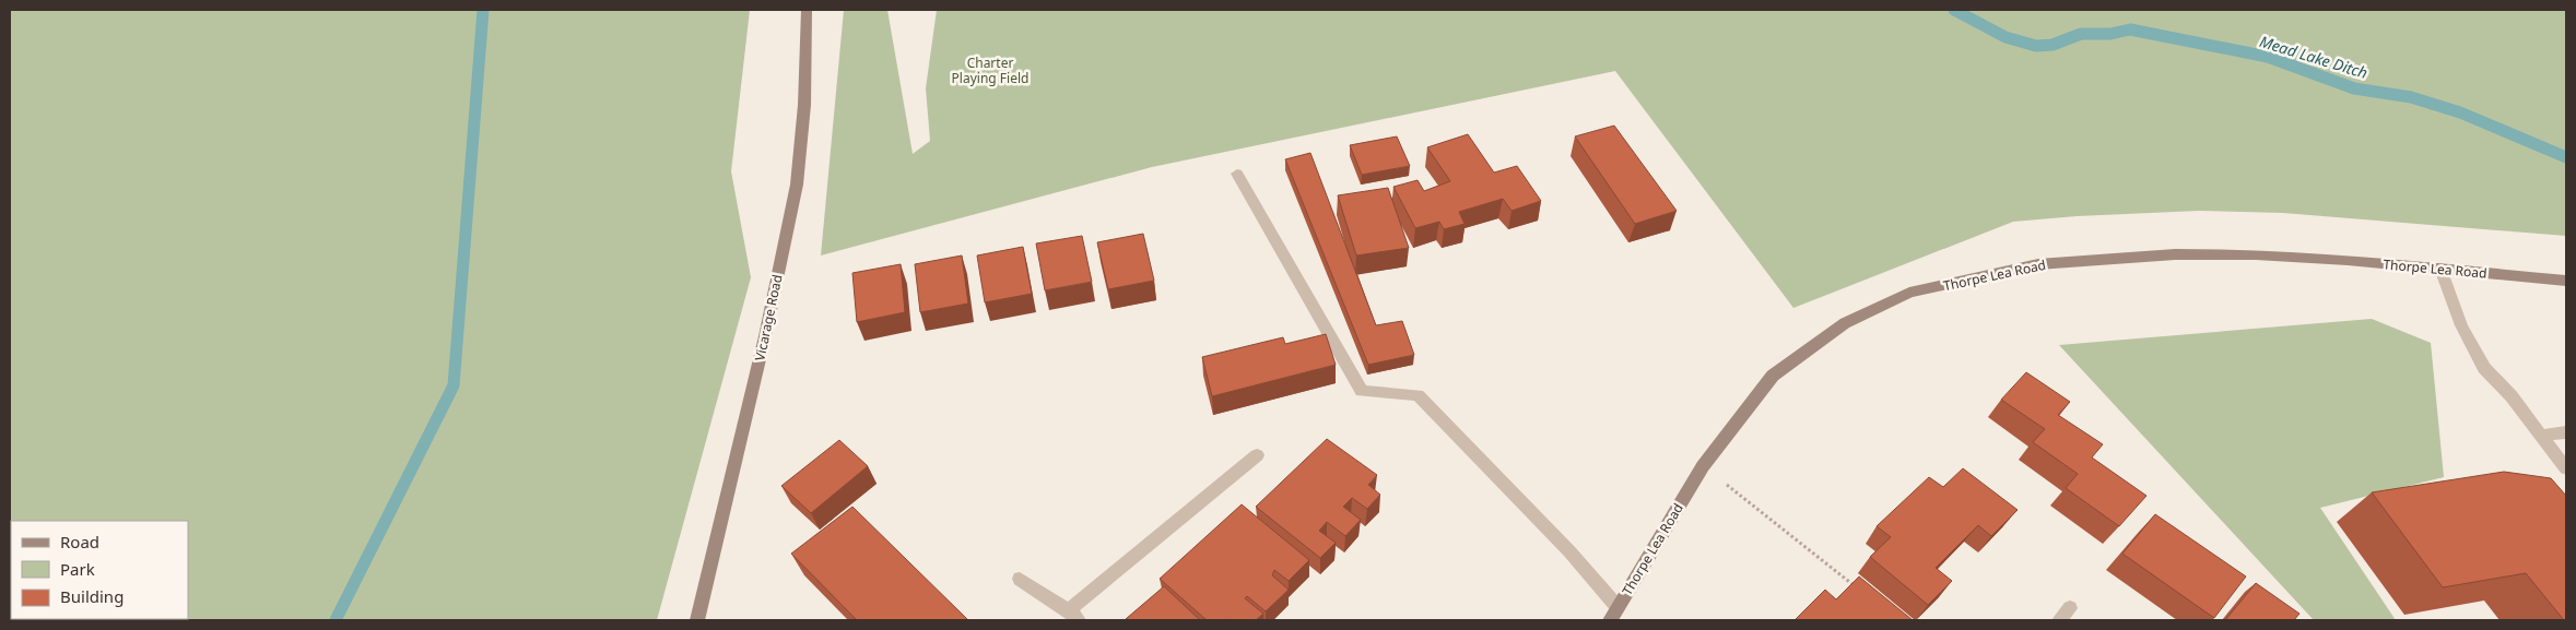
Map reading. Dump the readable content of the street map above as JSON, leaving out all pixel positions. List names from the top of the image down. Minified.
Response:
{"streets":{"main road":["Thorpe Lea Road","Vicarage Road"]},"water":["Mead Lake Ditch"],"parks":["Charter Playing Field"],"legend":["Road","Park","Building"]}
